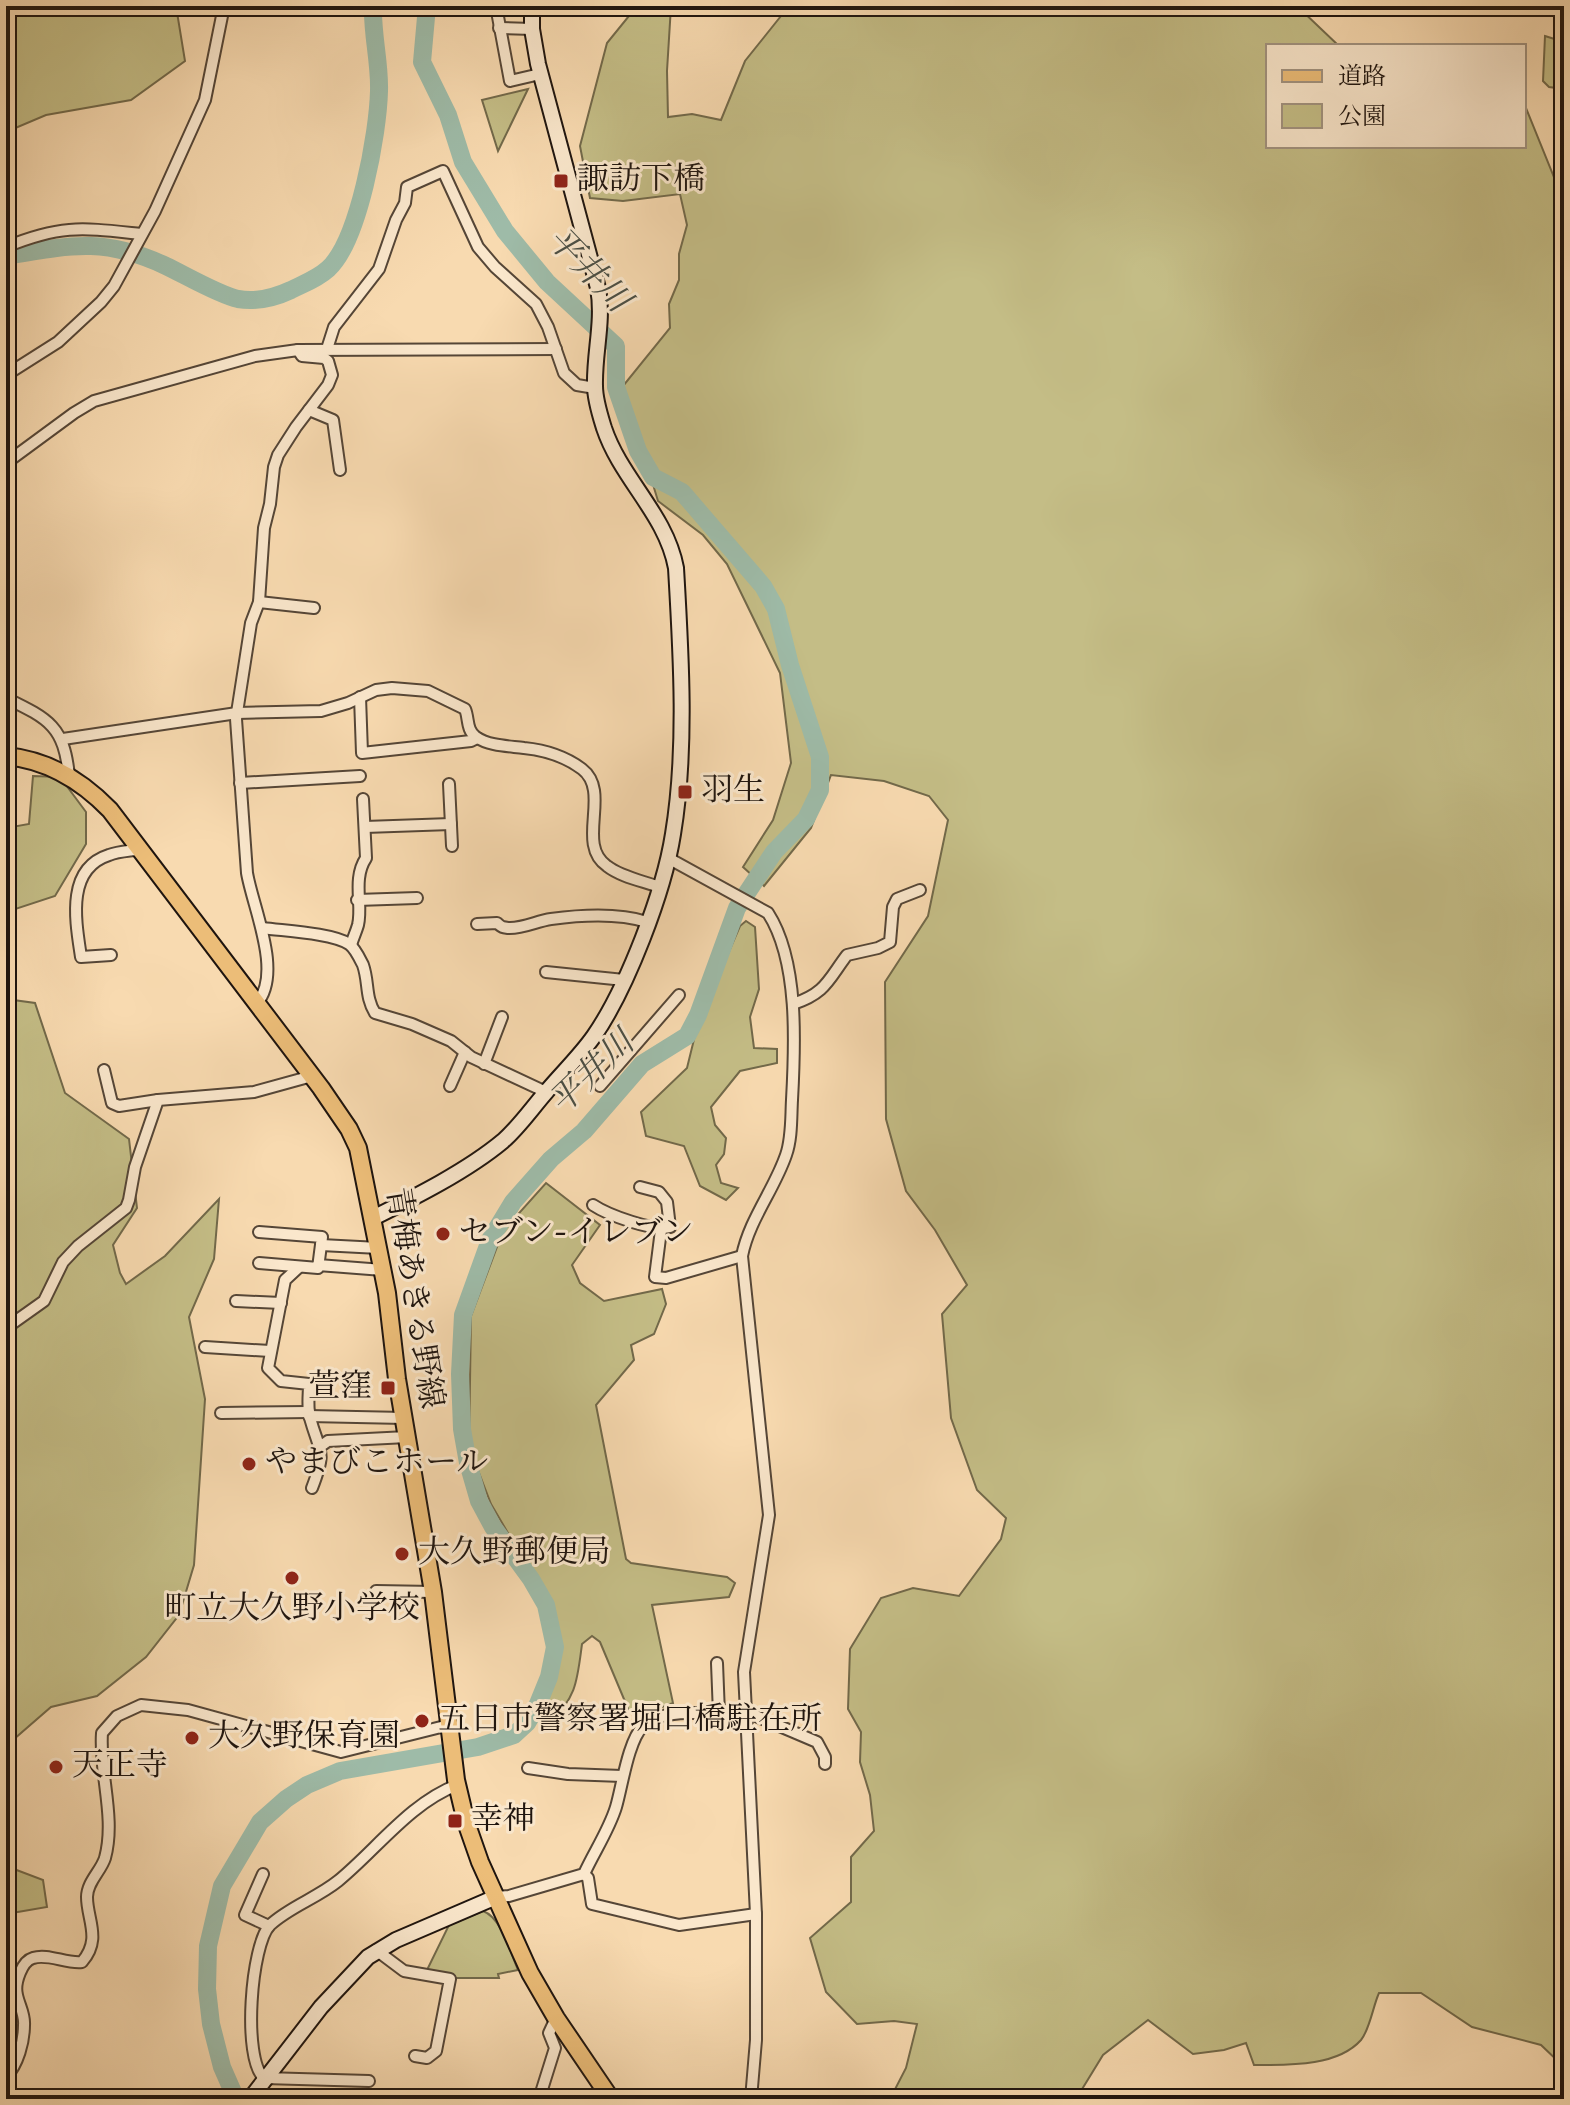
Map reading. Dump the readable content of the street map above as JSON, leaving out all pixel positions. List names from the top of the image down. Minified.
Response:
{"streets":{"main road":["青梅あきる野線"]},"water":["平井川"],"places":{"transit":["諏訪下橋","羽生","萱窪","幸神"],"other":["セブン-イレブン","やまびこホール","大久野郵便局","町立大久野小学校","五日市警察署堀口橋駐在所","大久野保育園","天正寺"]},"legend":["道路","公園"]}
